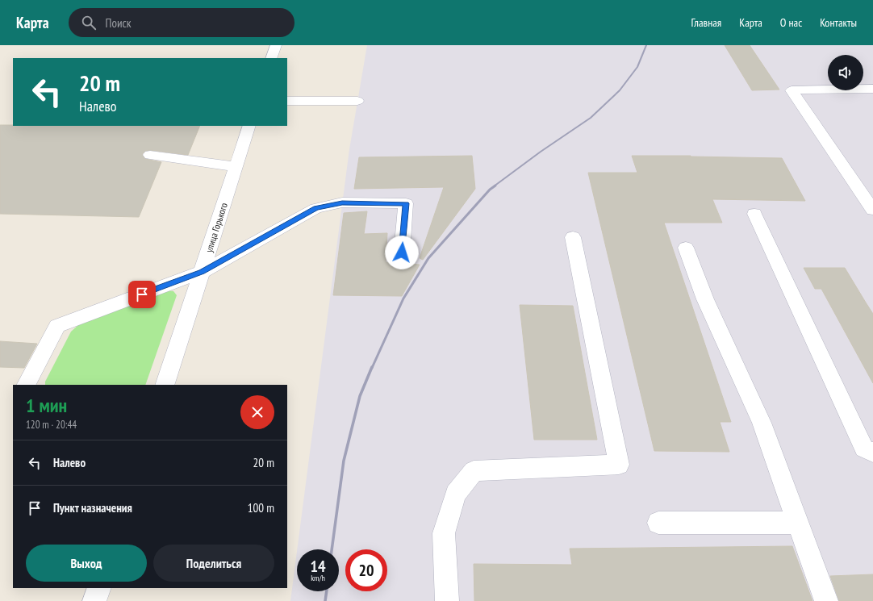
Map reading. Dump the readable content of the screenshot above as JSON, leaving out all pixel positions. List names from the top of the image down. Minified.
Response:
{"streets":{"street":["улица Горького"]},"page":{"header":"Карта","search":"Поиск","nav":["Главная","Карта","О нас","Контакты"],"turn":["20 m","Налево"],"heading":["1 мин","120 m · 20:44"],"list":[{"name":"Налево","value":"20 m"},{"name":"Пункт назначения","value":"100 m"}],"buttons":["Выход","Поделиться"],"speed":"14 km/h","limit":"20"}}
